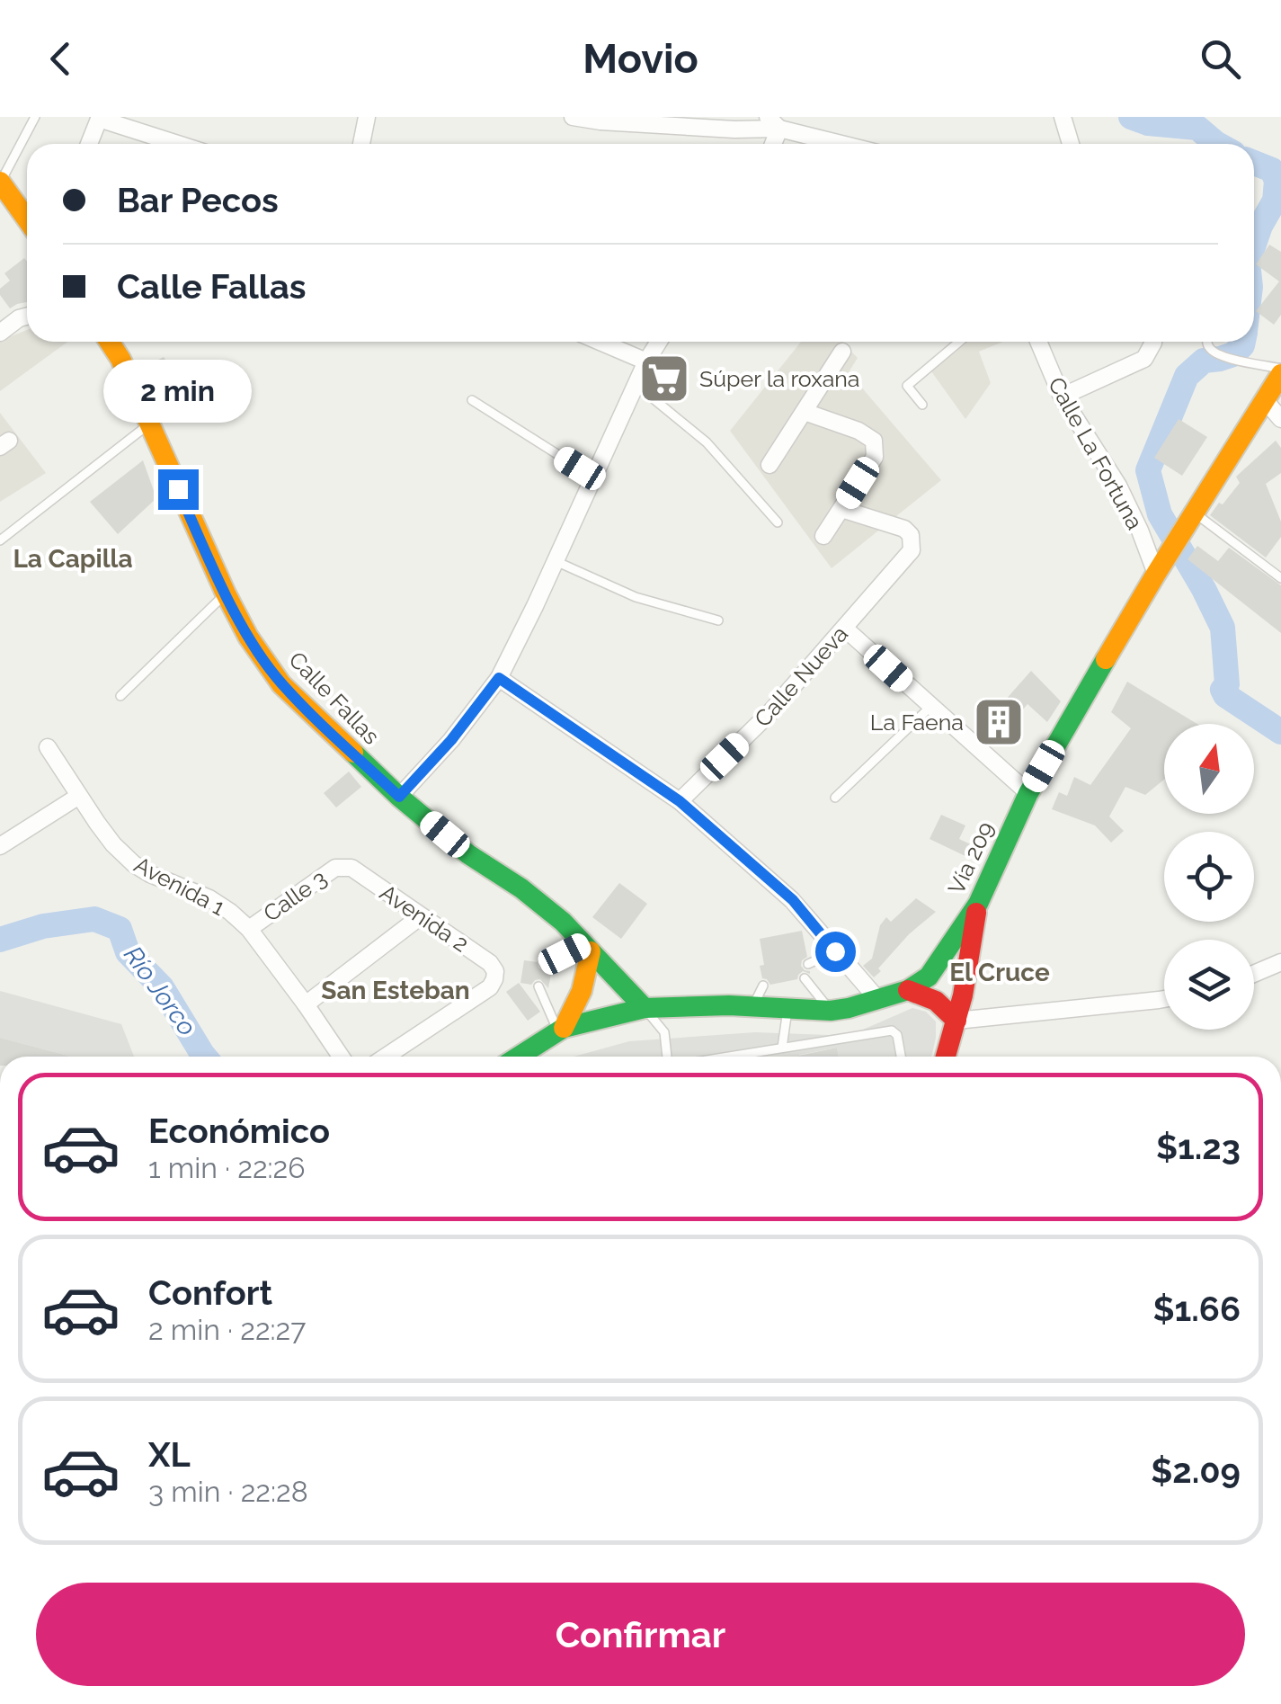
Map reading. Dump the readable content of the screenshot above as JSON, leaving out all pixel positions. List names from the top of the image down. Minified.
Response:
{"streets":{"main road":["Calle Fallas","Vía 209"],"street":["Calle La Fortuna","Calle Nueva","Avenida 1","Calle 3","Avenida 2"]},"crossings":[["Calle La Fortuna","Vía 209"],["Calle Fallas","Vía 209"],["Avenida 1","Calle 3"],["Calle 3","Avenida 2"]],"districts":["La Capilla","El Cruce","San Esteban"],"water":["Río Jorco"],"places":{"supermarket":["Súper la roxana"],"building":["La Faena"]},"north":"top","page":{"header":"Movio","banner":["Bar Pecos","Calle Fallas"],"bubble":"2 min","list":[{"name":"Económico","note":"1 min · 22:26","value":"$1.23"},{"name":"Confort","note":"2 min · 22:27","value":"$1.66"},{"name":"XL","note":"3 min · 22:28","value":"$2.09"}],"buttons":"Confirmar"}}
